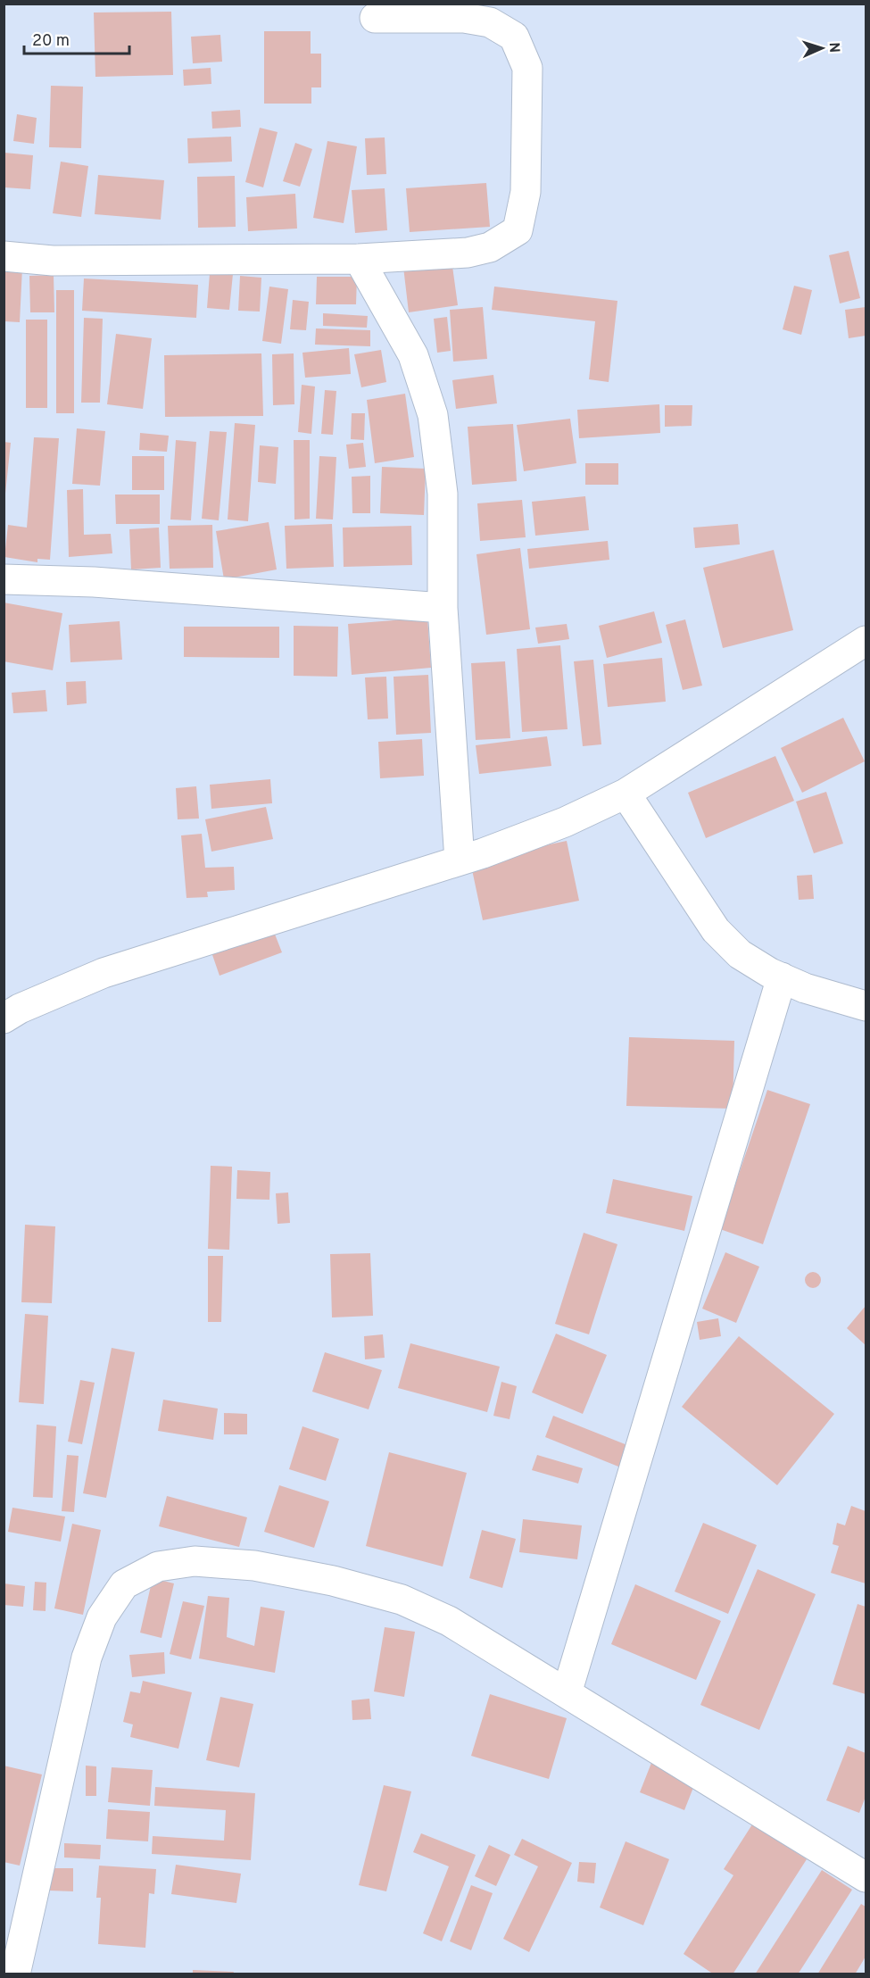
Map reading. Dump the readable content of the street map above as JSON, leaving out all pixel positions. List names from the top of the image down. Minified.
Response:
{"scale_bar":"20 m","north":"right"}
